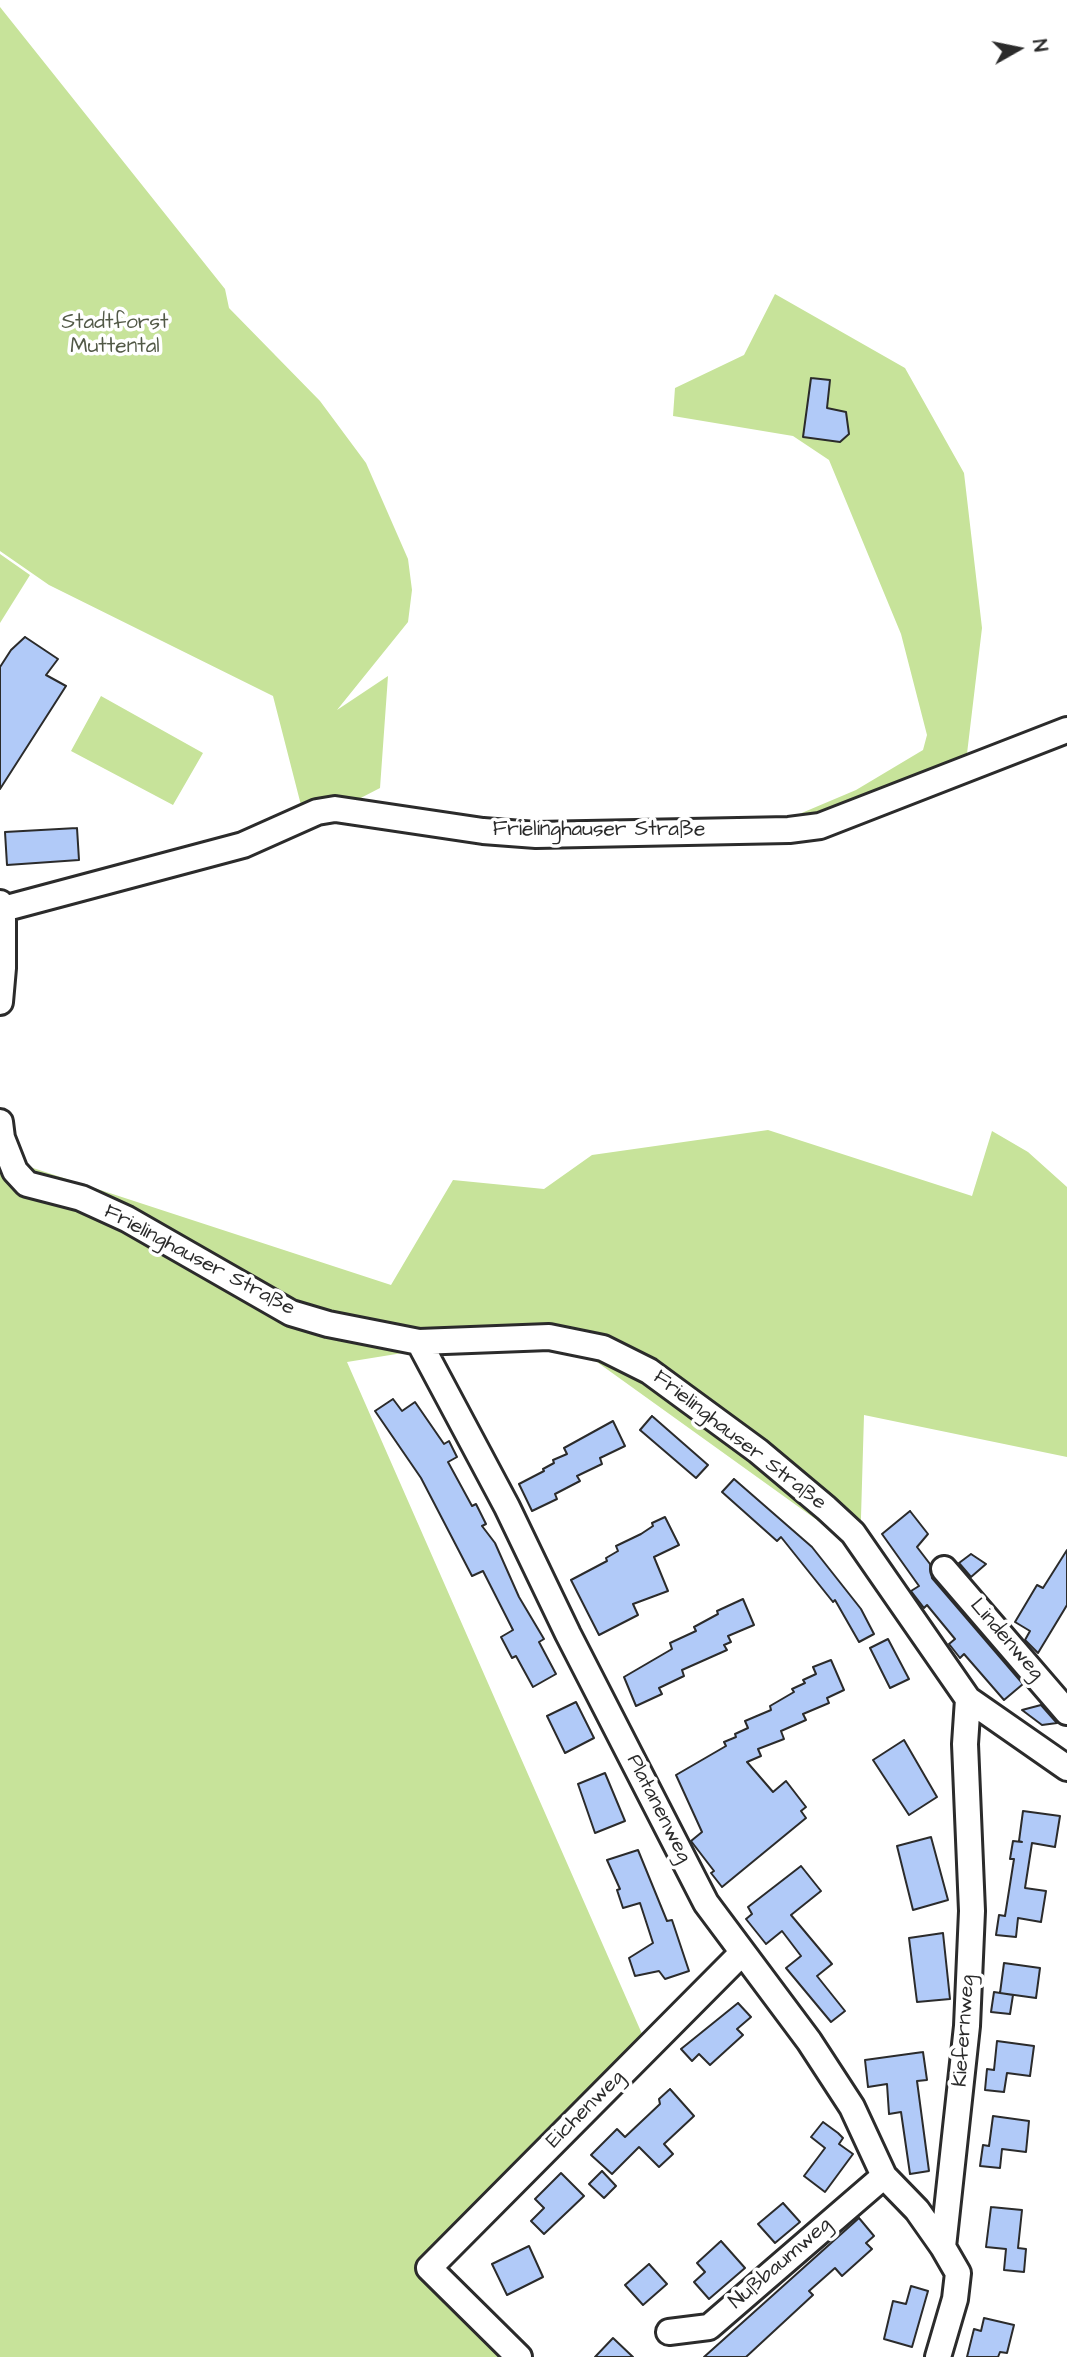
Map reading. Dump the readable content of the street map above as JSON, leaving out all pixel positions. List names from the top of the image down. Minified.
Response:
{"streets":{"street":["Frielinghauser Straße","Lindenweg","Platanenweg","Kiefernweg","Eichenweg","Nußbaumweg"]},"crossings":[["Frielinghauser Straße","Platanenweg"],["Frielinghauser Straße","Kiefernweg"],["Platanenweg","Kiefernweg"],["Platanenweg","Eichenweg"],["Platanenweg","Nußbaumweg"]],"parks":["Stadtforst Muttental"],"north":"right"}
